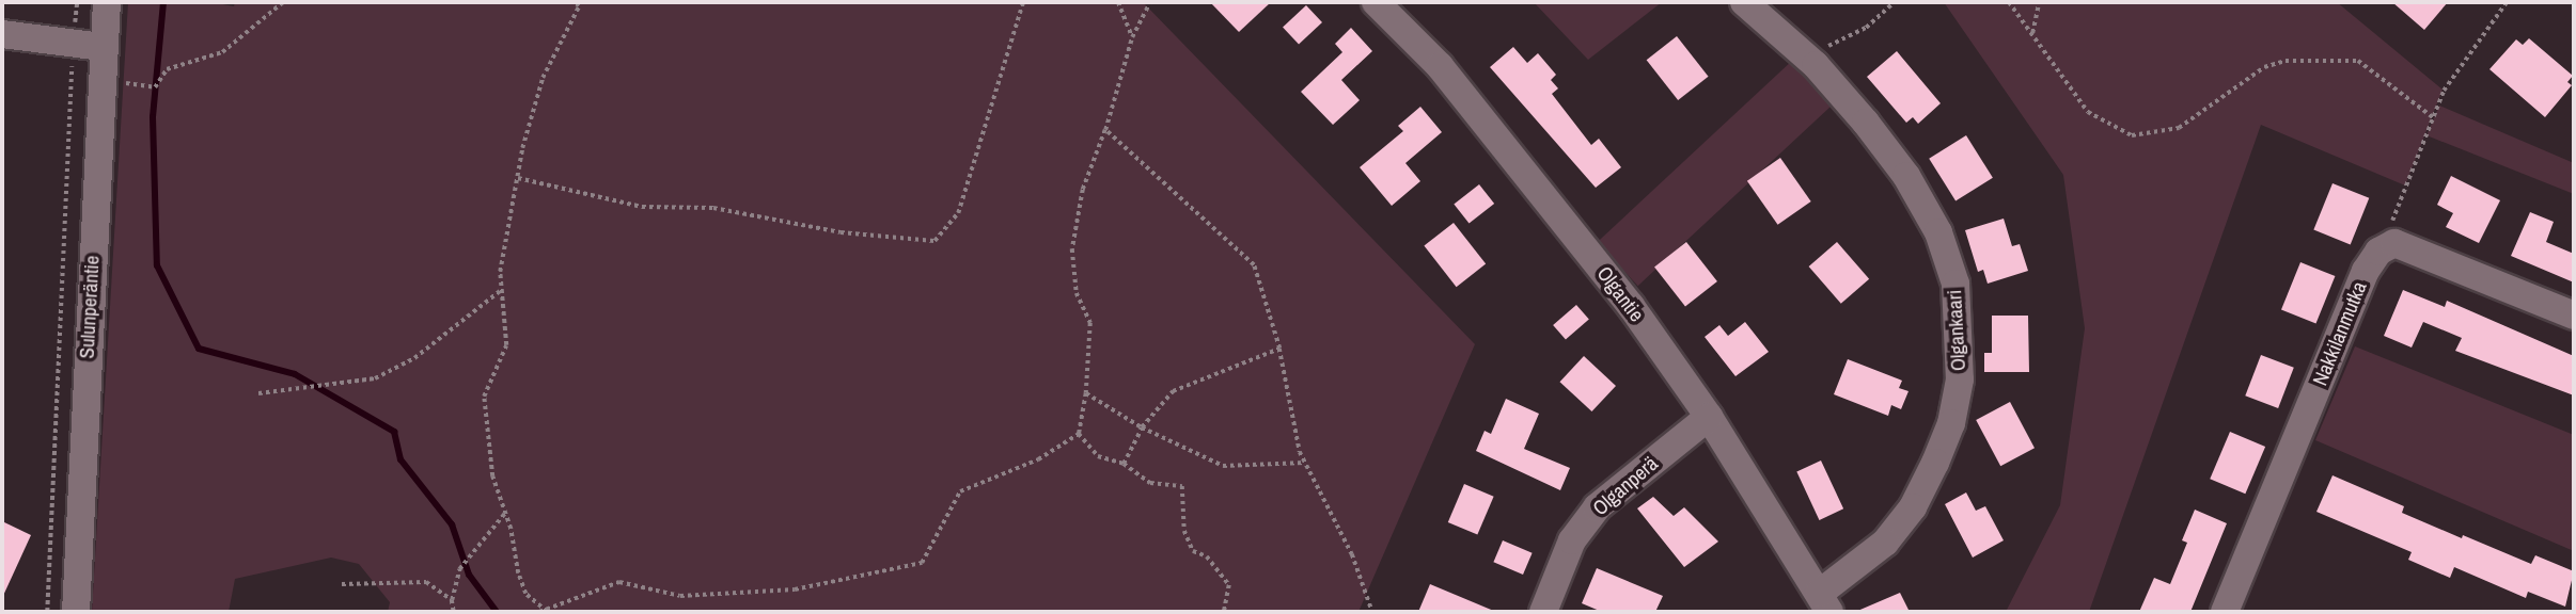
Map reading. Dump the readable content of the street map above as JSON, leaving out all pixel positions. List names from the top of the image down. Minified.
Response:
{"streets":{"street":["Olgantie","Sulunperäntie","Olgankaari","Nakkilanmutka","Olganperä"]},"crossings":[["Olgantie","Olgankaari"],["Olgantie","Olganperä"]]}
